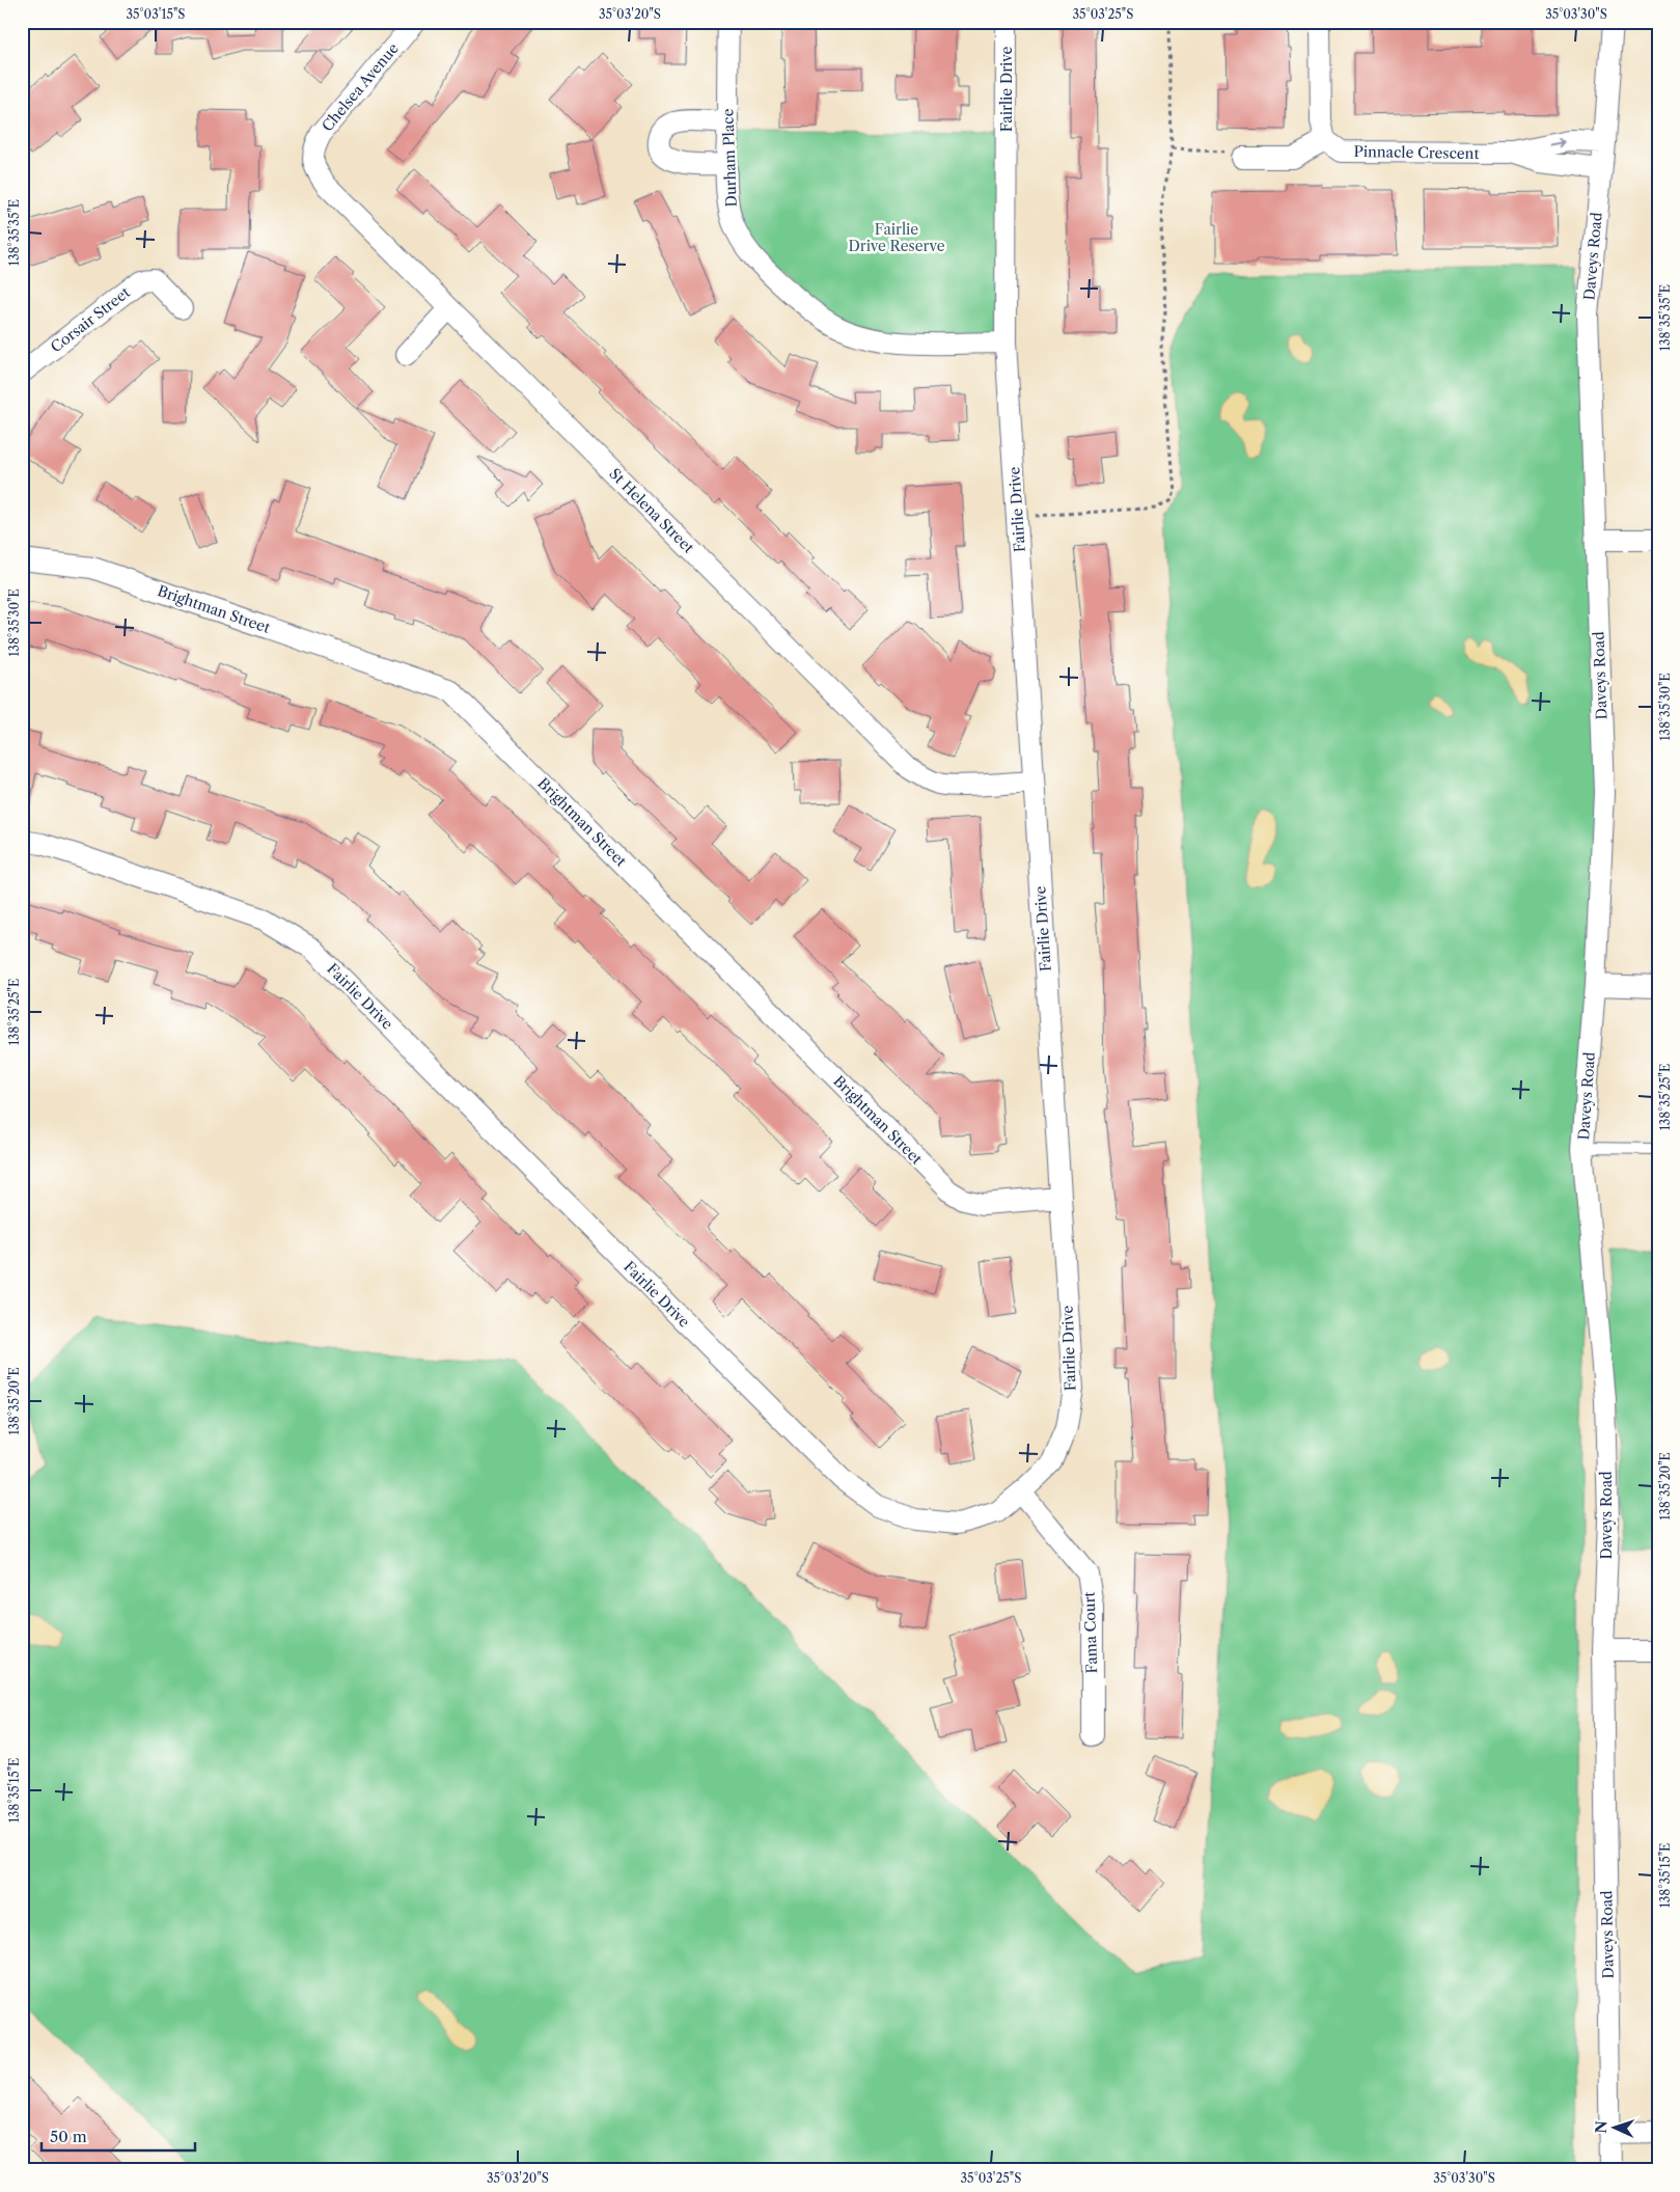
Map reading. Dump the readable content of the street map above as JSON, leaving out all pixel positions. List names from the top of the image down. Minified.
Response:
{"streets":{"street":["Chelsea Avenue","Fairlie Drive","Pinnacle Crescent","Durham Place","Daveys Road","Corsair Street","St Helena Street","Brightman Street","Fama Court"]},"crossings":[["Chelsea Avenue","St Helena Street"],["Fairlie Drive","Durham Place"],["Fairlie Drive","St Helena Street"],["Fairlie Drive","Brightman Street"],["Fairlie Drive","Fama Court"],["Pinnacle Crescent","Daveys Road"]],"parks":["Fairlie Drive Reserve"],"scale_bar":"50 m","north":"left","coordinates":["35°03'15\"S","35°03'20\"S","35°03'25\"S","35°03'30\"S","138°35'35\"E","138°35'30\"E","138°35'25\"E","138°35'20\"E","138°35'15\"E"]}
